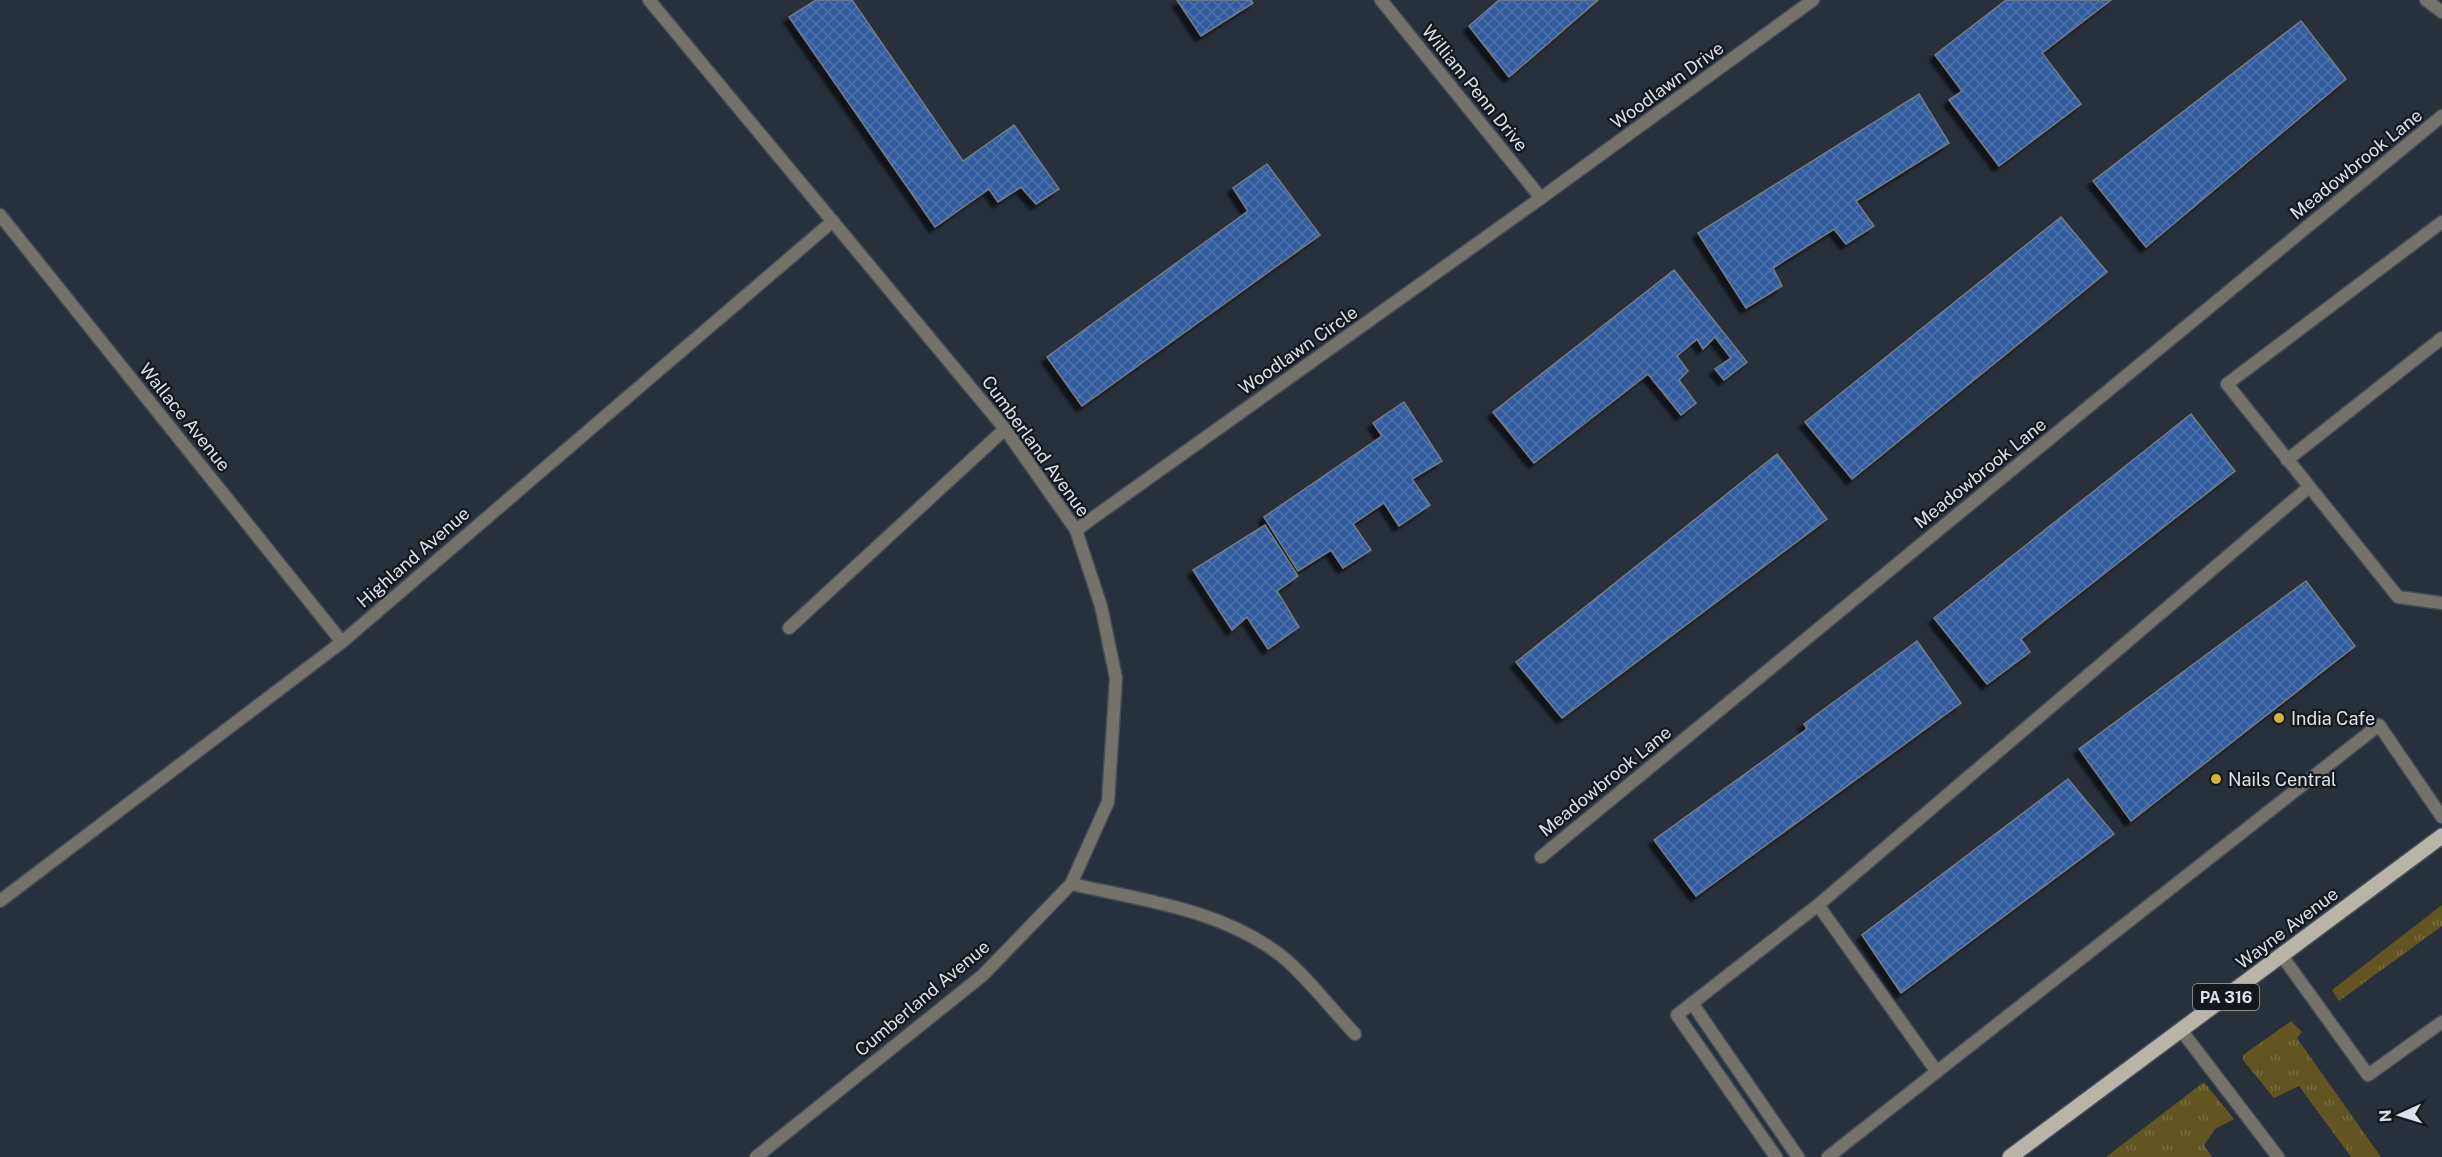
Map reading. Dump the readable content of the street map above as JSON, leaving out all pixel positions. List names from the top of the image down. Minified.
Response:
{"streets":{"main road":["Wayne Avenue","PA 316"],"street":["Woodlawn Drive","William Penn Drive","Meadowbrook Lane","Woodlawn Circle","Wallace Avenue","Cumberland Avenue","Highland Avenue"]},"crossings":[["Woodlawn Drive","William Penn Drive"],["Woodlawn Drive","Woodlawn Circle"],["William Penn Drive","Woodlawn Circle"],["Woodlawn Circle","Cumberland Avenue"],["Wallace Avenue","Highland Avenue"],["Cumberland Avenue","Highland Avenue"]],"places":["India Cafe","Nails Central"],"north":"left"}
